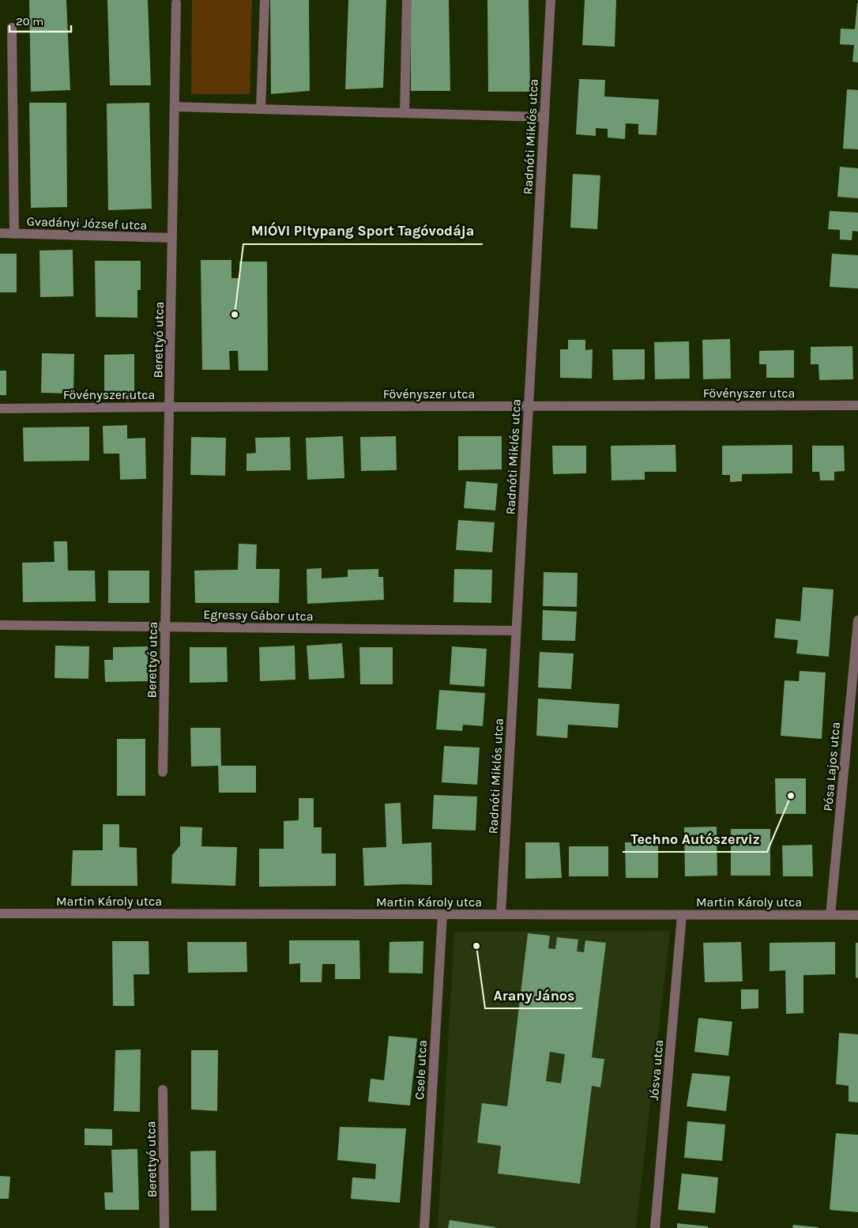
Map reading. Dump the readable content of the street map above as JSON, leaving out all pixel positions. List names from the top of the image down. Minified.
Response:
{"streets":{"street":["Radnóti Miklós utca","Gvadányi József utca","Berettyó utca","Fövényszer utca","Egressy Gábor utca","Pósa Lajos utca","Martin Károly utca","Csele utca","Jósva utca"]},"crossings":[["Radnóti Miklós utca","Fövényszer utca"],["Radnóti Miklós utca","Egressy Gábor utca"],["Radnóti Miklós utca","Martin Károly utca"],["Gvadányi József utca","Berettyó utca"],["Berettyó utca","Fövényszer utca"],["Berettyó utca","Egressy Gábor utca"],["Pósa Lajos utca","Martin Károly utca"],["Martin Károly utca","Csele utca"],["Martin Károly utca","Jósva utca"]],"places":["MIÓVI Pitypang Sport Tagóvodája","Techno Autószerviz","Arany János"],"scale_bar":"20 m"}
